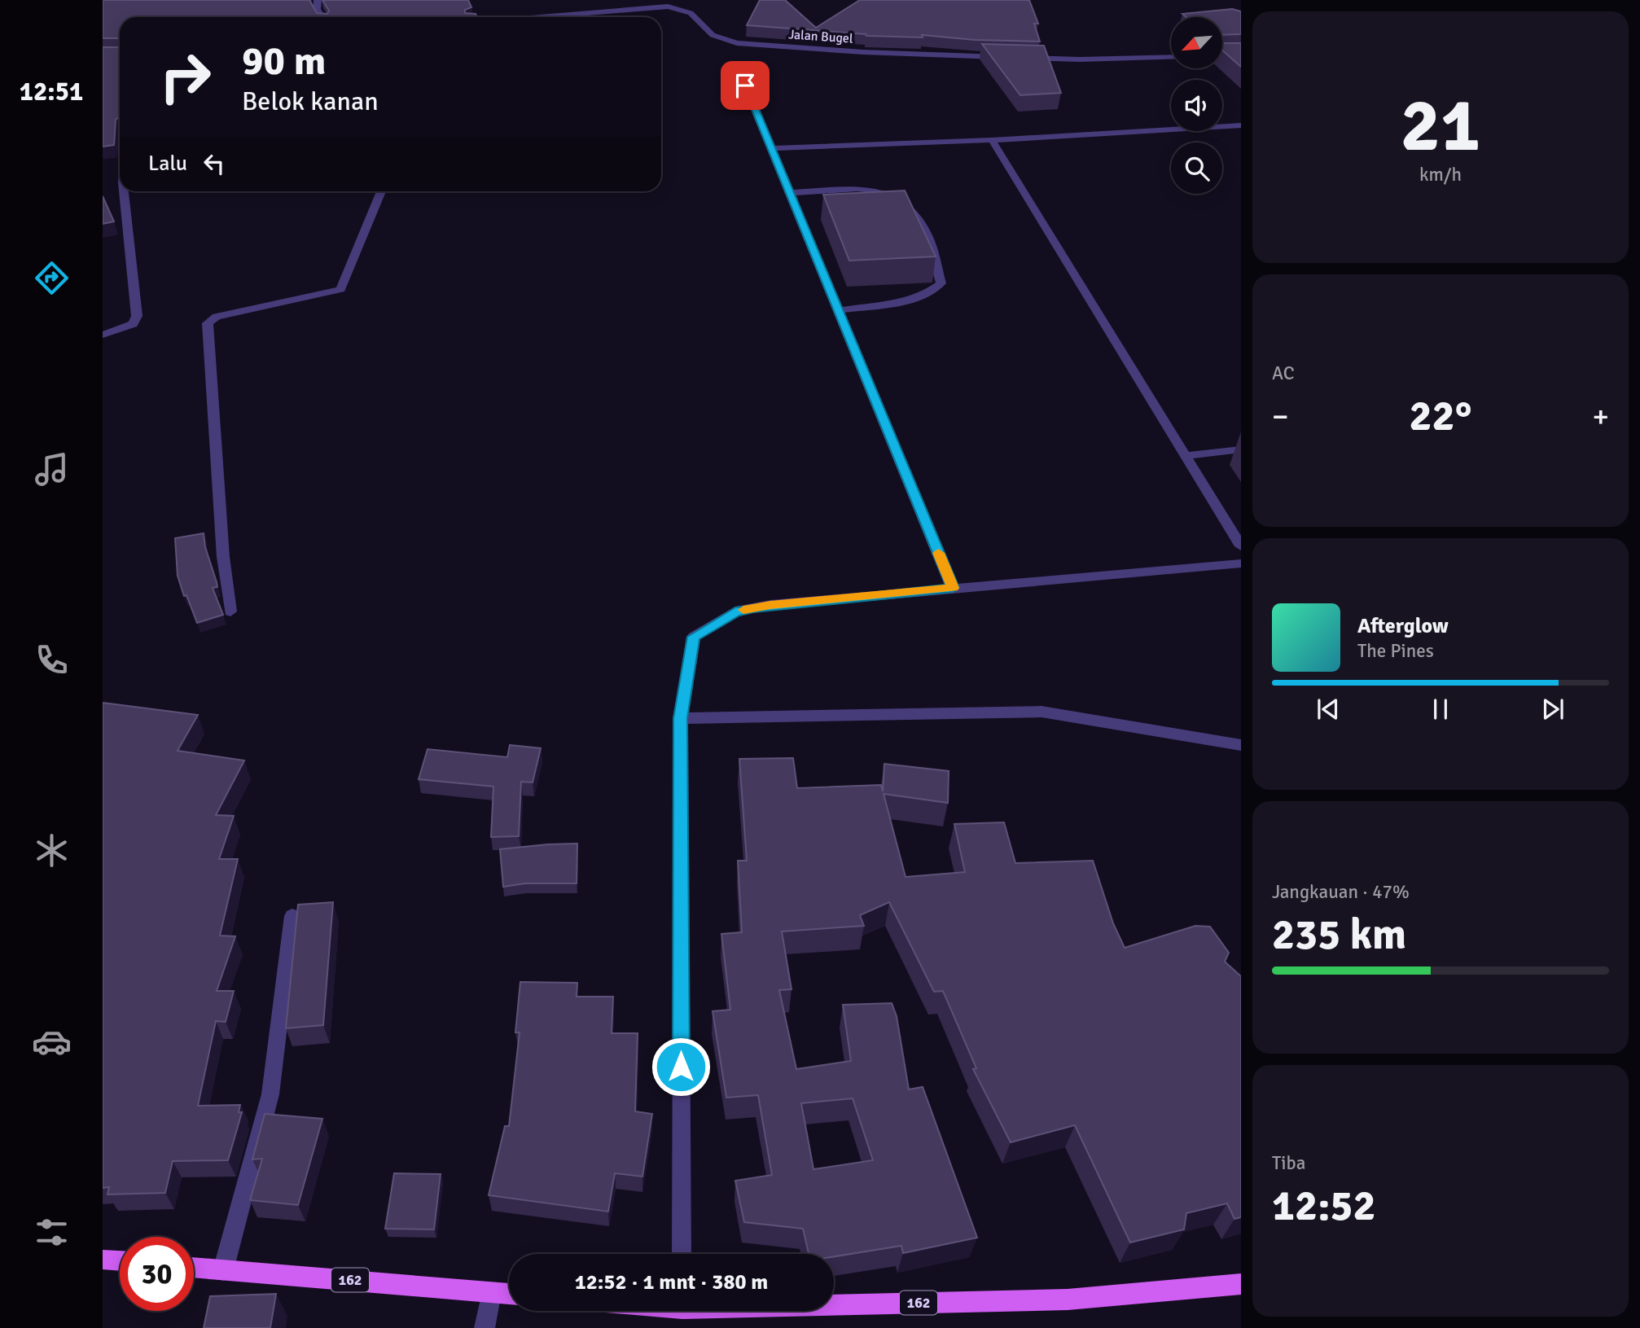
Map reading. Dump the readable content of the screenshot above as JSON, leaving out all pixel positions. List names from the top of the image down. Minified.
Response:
{"streets":{"main road":["162"],"street":["Jalan Bugel"]},"north":"bottom left","page":{"tabs":"12:51","tile":[["21","km/h"],"AC",["Jangkauan · 47%","235 km"],["Tiba","12:52"]],"turn":["90 m","Belok kanan"],"then":"Lalu","heat":["−","22°","+"],"song":["Afterglow","The Pines"],"limit":"30","trip":"12:52 · 1 mnt · 380 m"}}
